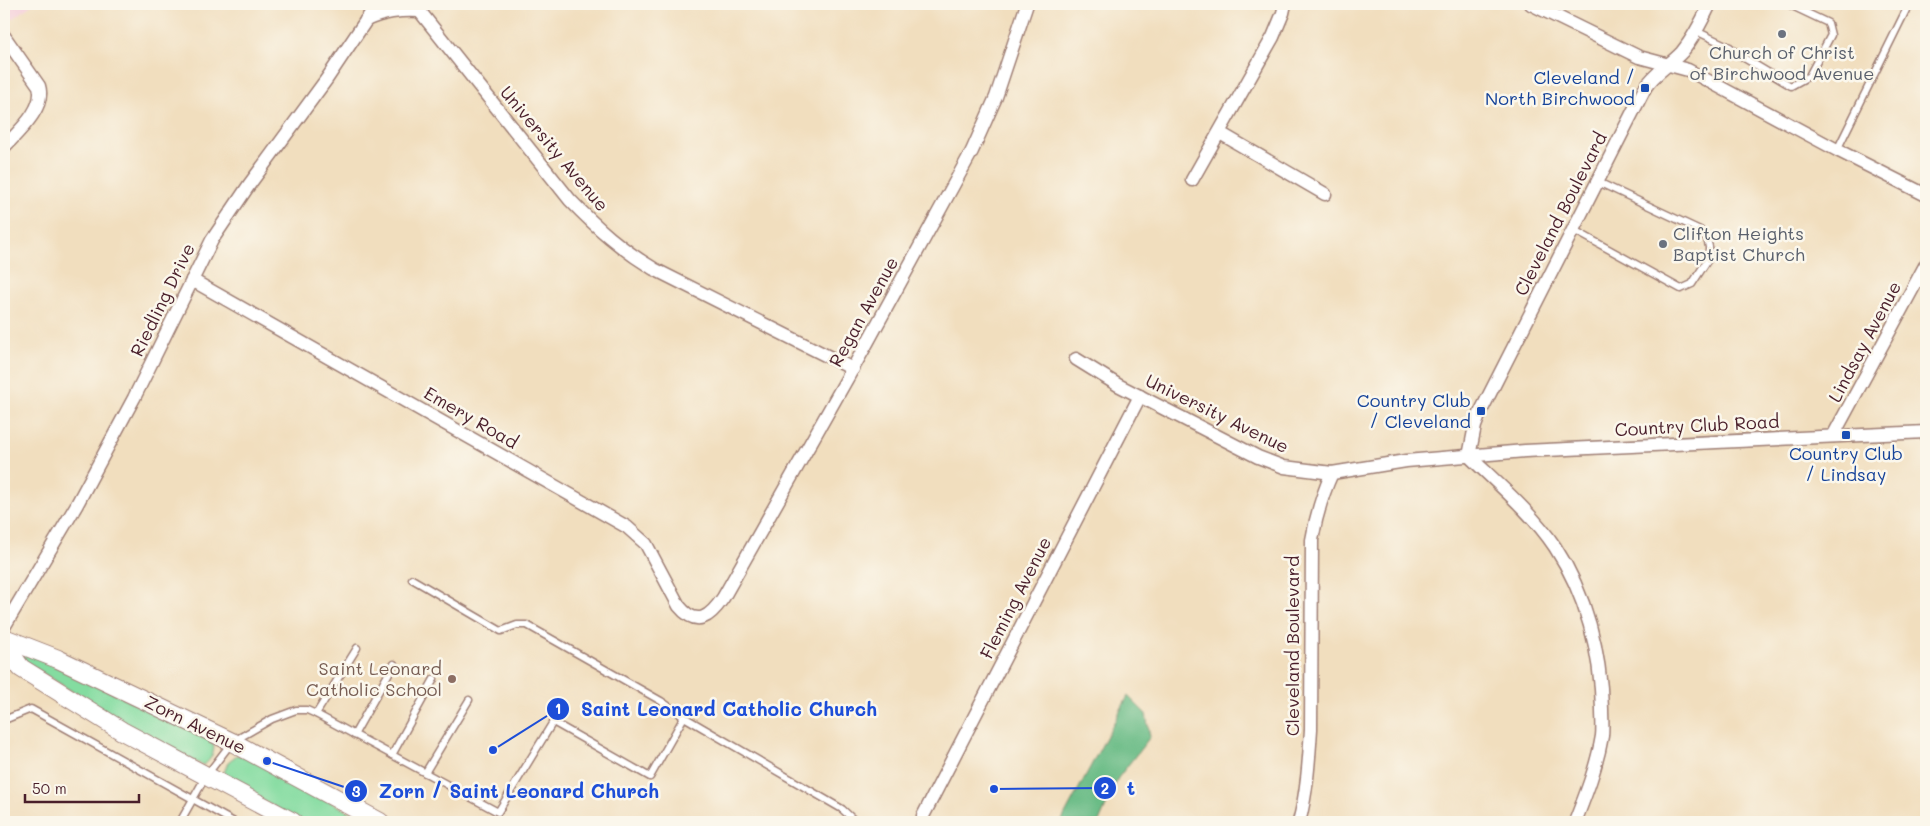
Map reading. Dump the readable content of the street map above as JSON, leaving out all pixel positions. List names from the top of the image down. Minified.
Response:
{"streets":{"main road":["Zorn Avenue"],"street":["University Avenue","Cleveland Boulevard","Riedling Drive","Regan Avenue","Lindsay Avenue","Emery Road","Country Club Road","Fleming Avenue"]},"crossings":[["University Avenue","Cleveland Boulevard"],["University Avenue","Regan Avenue"],["University Avenue","Country Club Road"],["University Avenue","Fleming Avenue"],["Cleveland Boulevard","Country Club Road"],["Riedling Drive","Emery Road"],["Regan Avenue","Emery Road"],["Lindsay Avenue","Country Club Road"]],"places":{"other":["Church of Christ of Birchwood Avenue","Clifton Heights Baptist Church","Saint Leonard Catholic School","Saint Leonard Catholic Church","Zorn / Saint Leonard Church","t"],"transit":["Cleveland / North Birchwood","Country Club / Cleveland","Country Club / Lindsay"]},"scale_bar":"50 m"}
